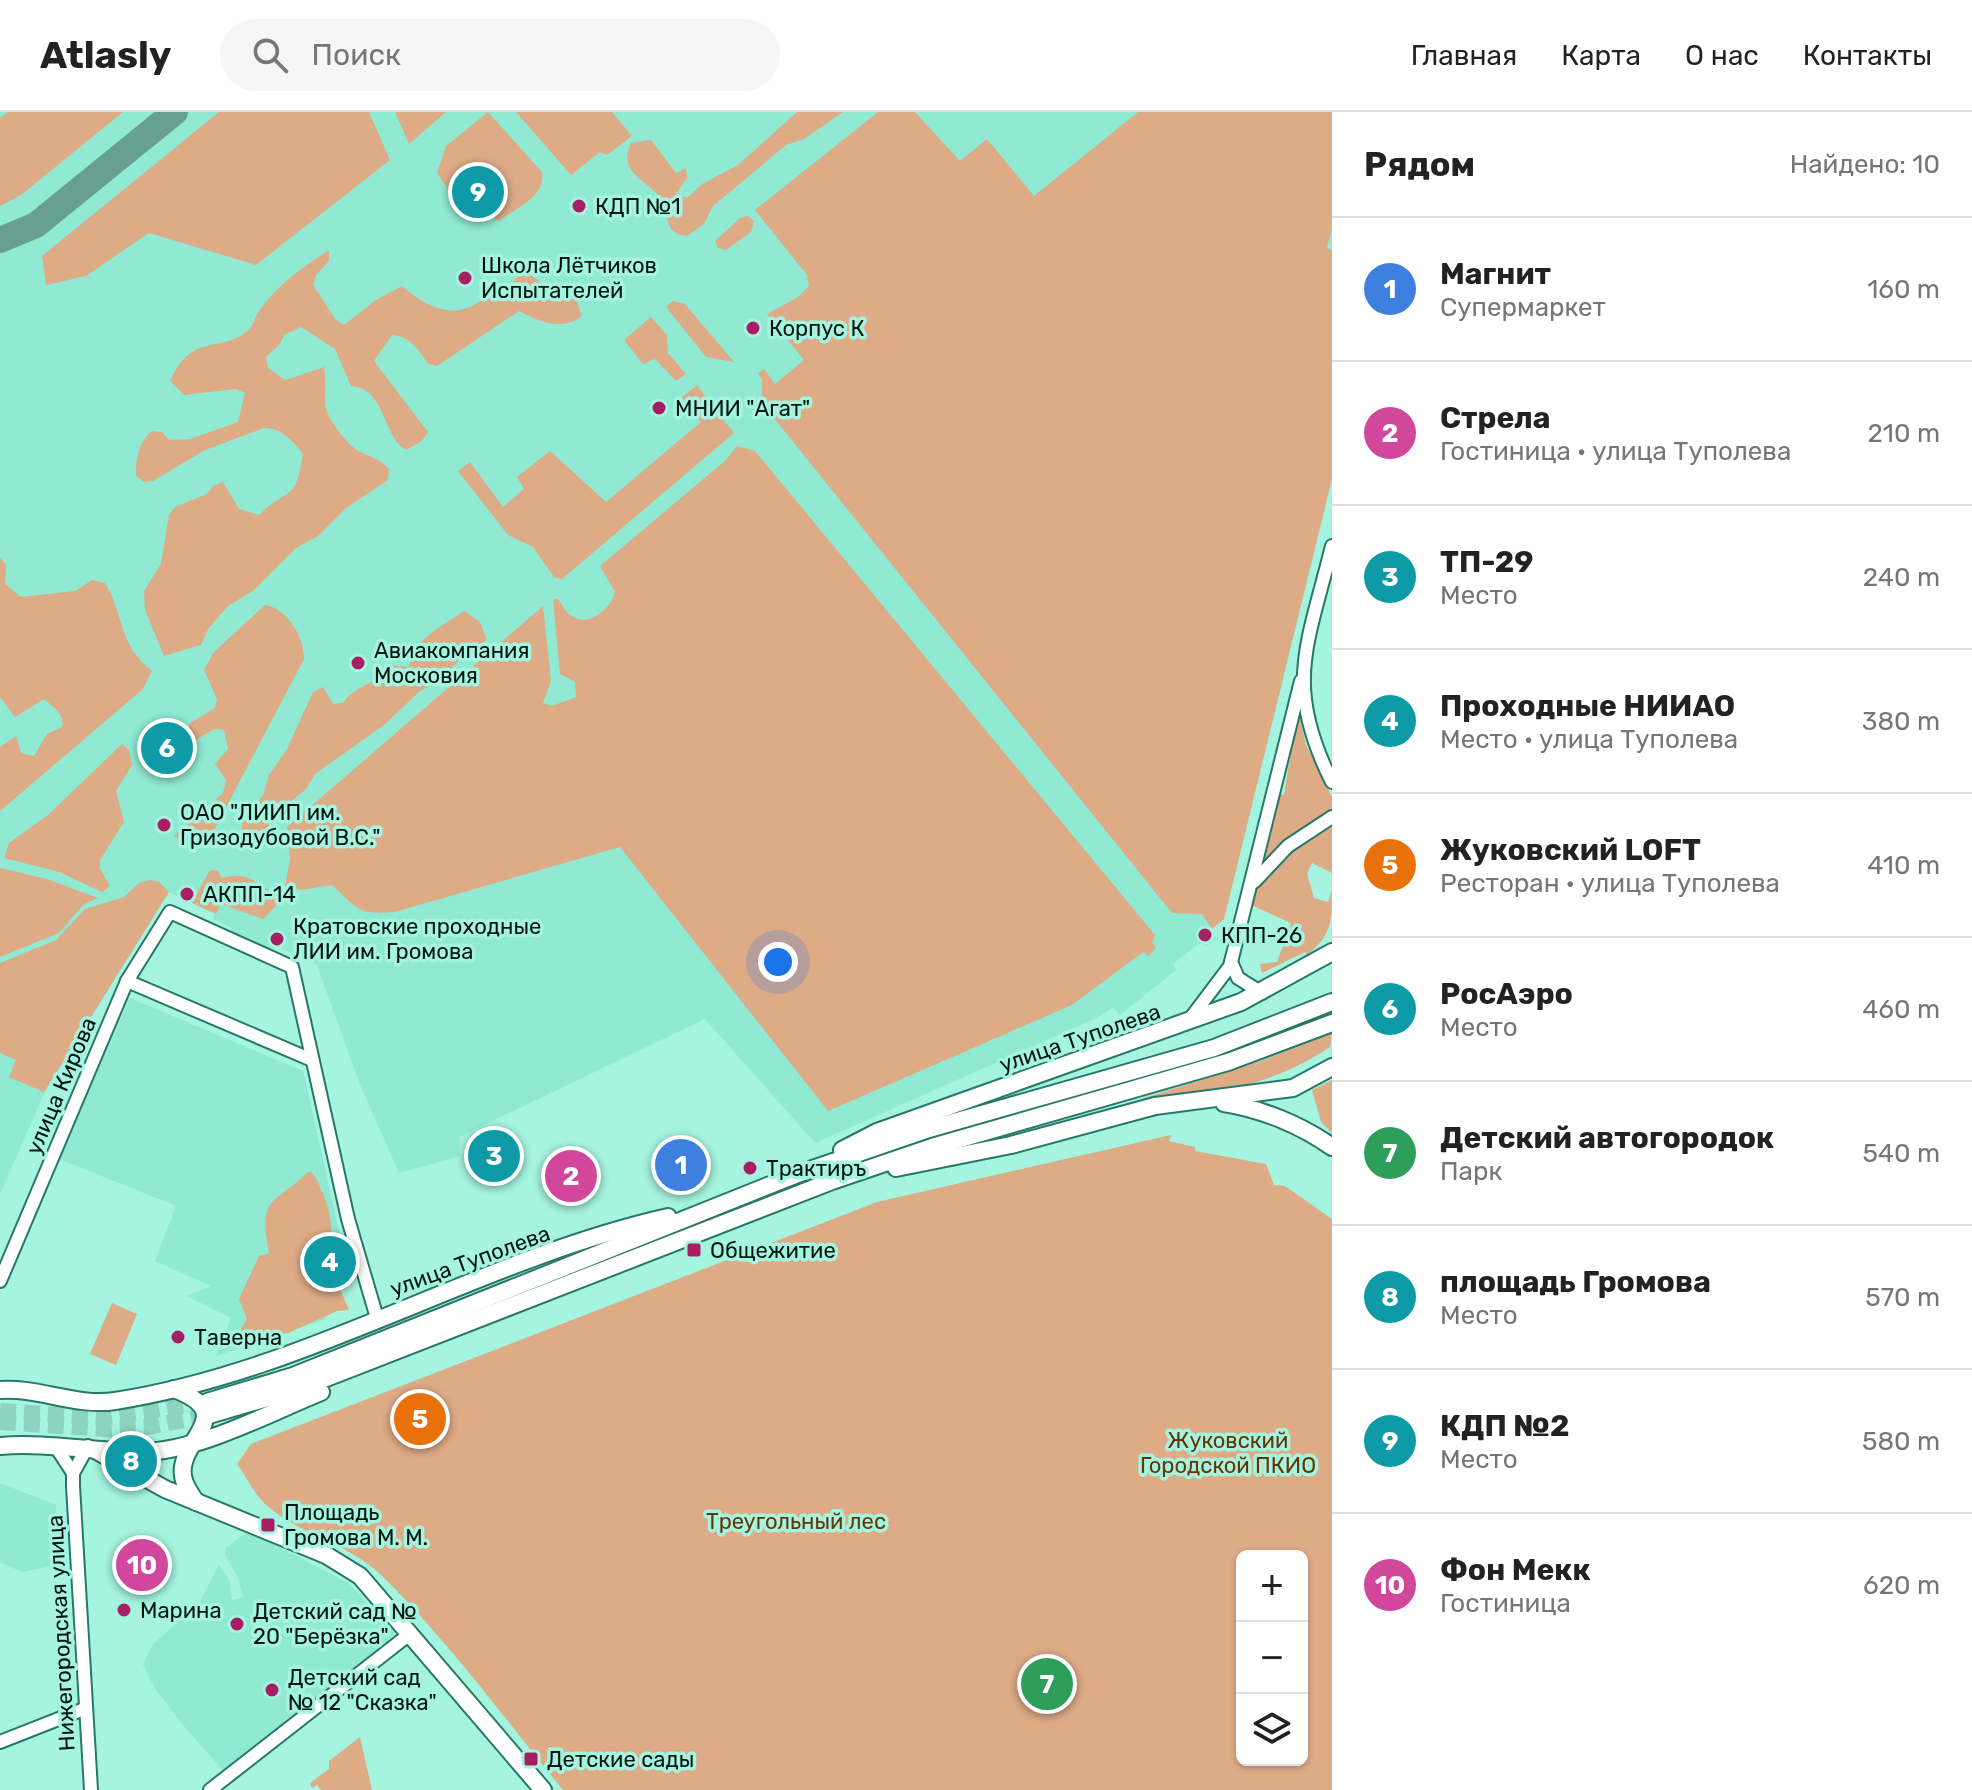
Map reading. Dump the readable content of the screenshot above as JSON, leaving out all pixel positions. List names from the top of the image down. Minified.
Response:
{"streets":{"main road":["улица Туполева"],"street":["улица Кирова","Нижегородская улица"]},"parks":["Жуковский Городской ПКИО","Треугольный лес"],"places":{"other":["КДП №1","Школа Лётчиков Испытателей","Корпус К","МНИИ \"Агат\"","Авиакомпания Московия","ОАО \"ЛИИП им. Гризодубовой В.С.\"","АКПП-14","КПП-26","Кратовские проходные ЛИИ им. Громова","Трактиръ","Таверна","Марина","Детский сад № 20 \"Берёзка\"","Детский сад № 12 \"Сказка\""],"transit":["Общежитие","Площадь Громова М. М.","Детские сады"]},"page":{"header":"Atlasly","search":"Поиск","nav":["Главная","Карта","О нас","Контакты"],"heading":["Рядом","Найдено: 10"],"pins":["9","6","3","1","2","4","5","8","10","7"],"list":[{"mark":"1","name":"Магнит","note":"Супермаркет","value":"160 m"},{"mark":"2","name":"Стрела","note":"Гостиница · улица Туполева","value":"210 m"},{"mark":"3","name":"ТП-29","note":"Место","value":"240 m"},{"mark":"4","name":"Проходные НИИАО","note":"Место · улица Туполева","value":"380 m"},{"mark":"5","name":"Жуковский LOFT","note":"Ресторан · улица Туполева","value":"410 m"},{"mark":"6","name":"РосАэро","note":"Место","value":"460 m"},{"mark":"7","name":"Детский автогородок","note":"Парк","value":"540 m"},{"mark":"8","name":"площадь Громова","note":"Место","value":"570 m"},{"mark":"9","name":"КДП №2","note":"Место","value":"580 m"},{"mark":"10","name":"Фон Мекк","note":"Гостиница","value":"620 m"}],"map_buttons":["+","−"]}}
